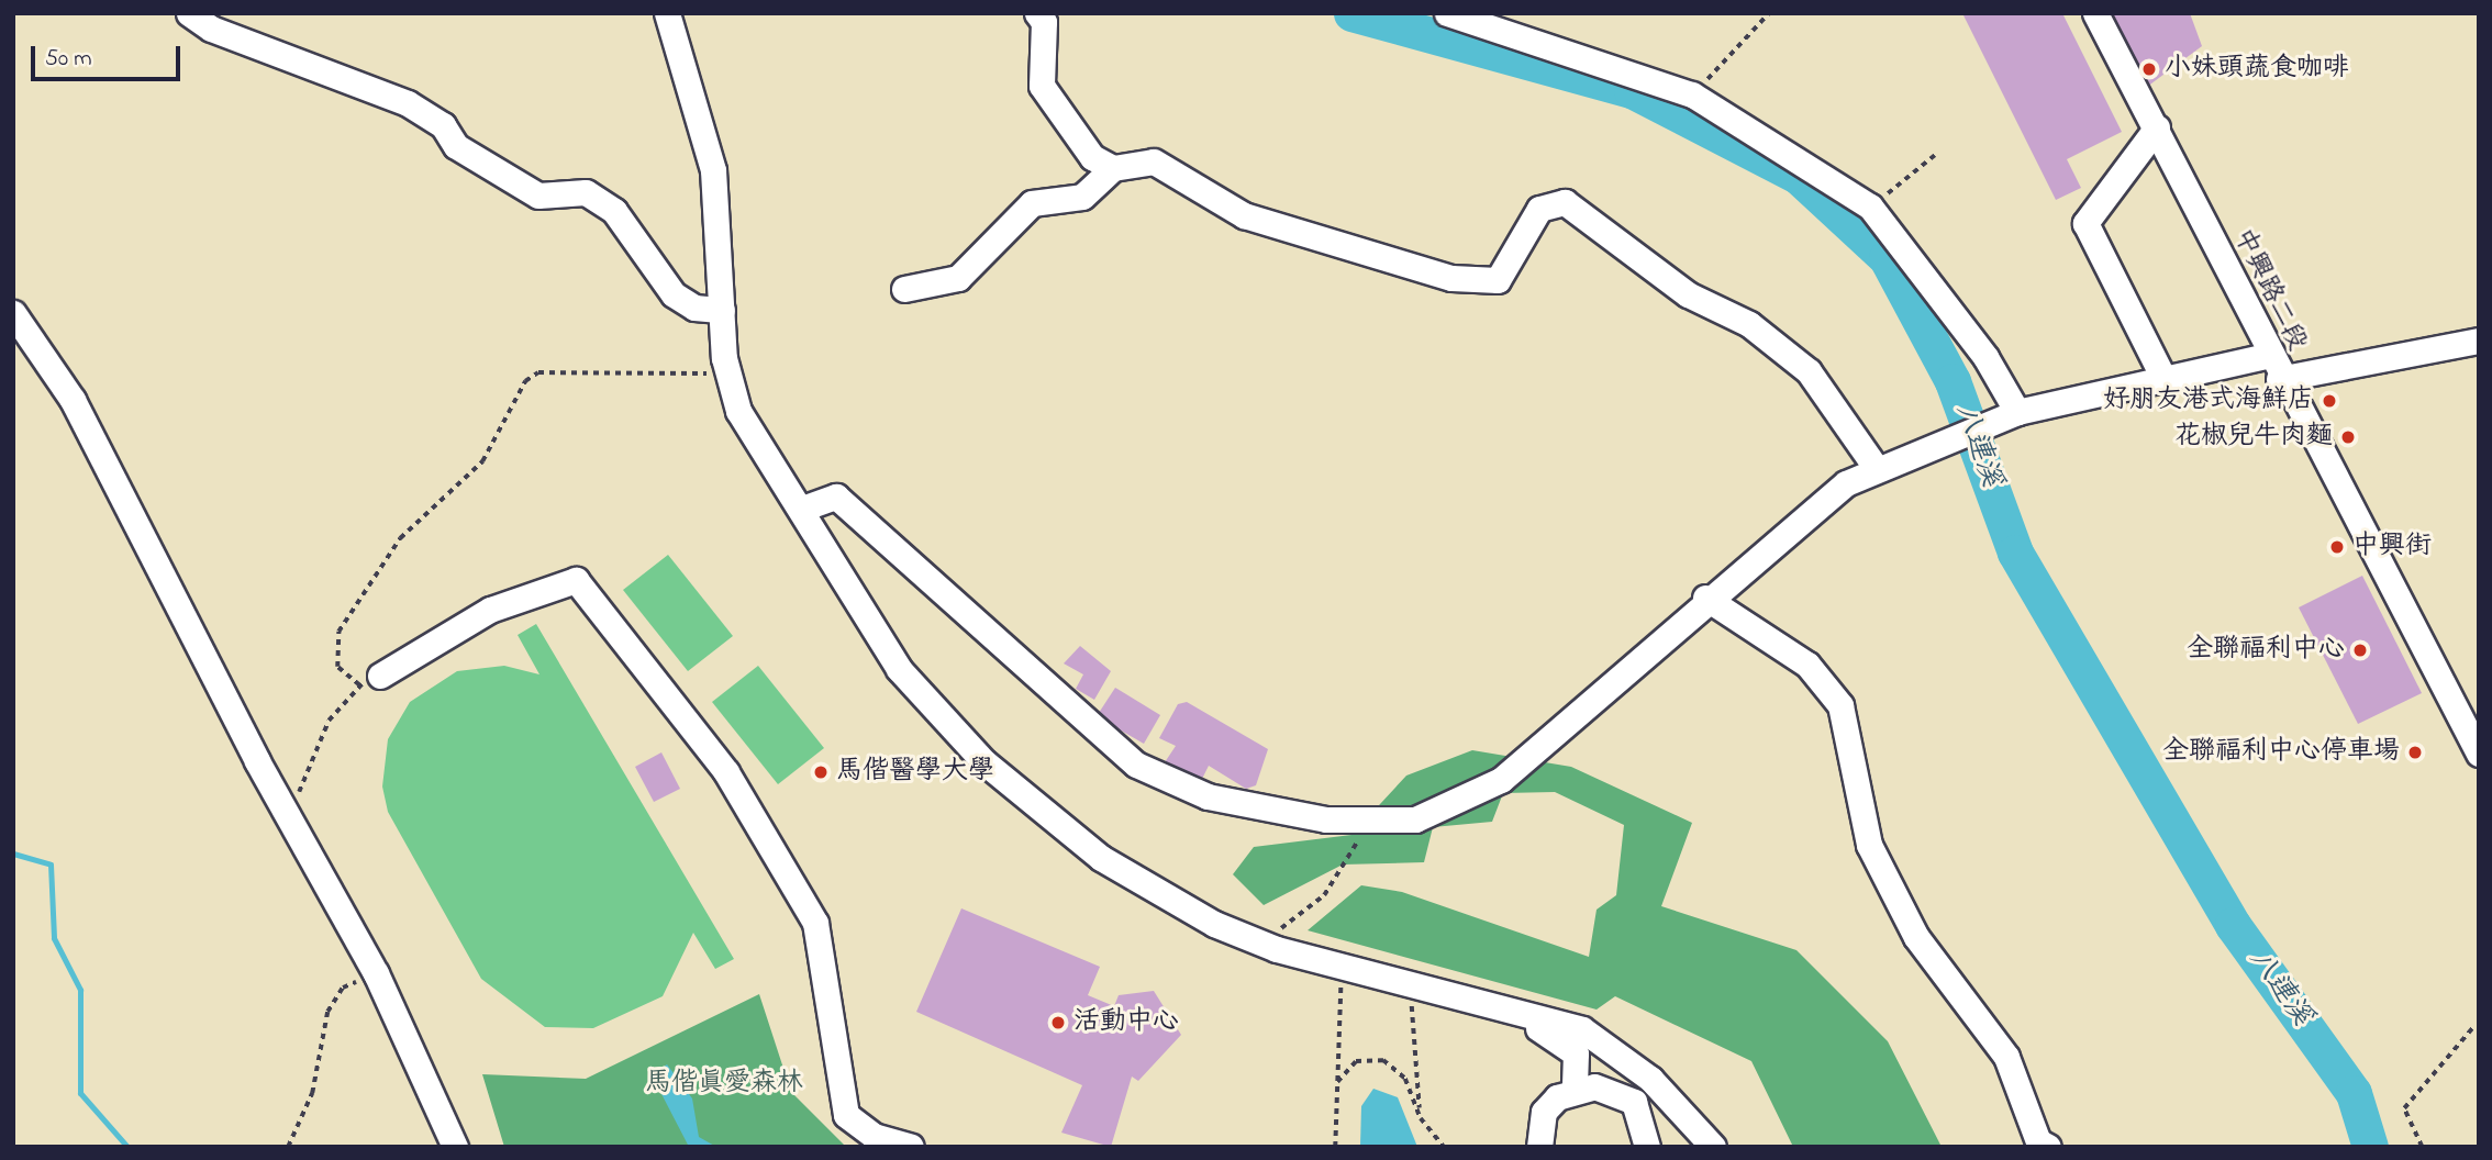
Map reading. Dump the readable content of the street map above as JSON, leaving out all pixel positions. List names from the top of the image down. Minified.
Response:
{"streets":{"street":["中興路二段"]},"water":["八連溪"],"parks":["馬偕真愛森林"],"places":["小妹頭蔬食咖啡","好朋友港式海鮮店","花椒兒牛肉麵","中興街","全聯福利中心","全聯福利中心停車場","馬偕醫學大學","活動中心"],"scale_bar":"50 m"}
